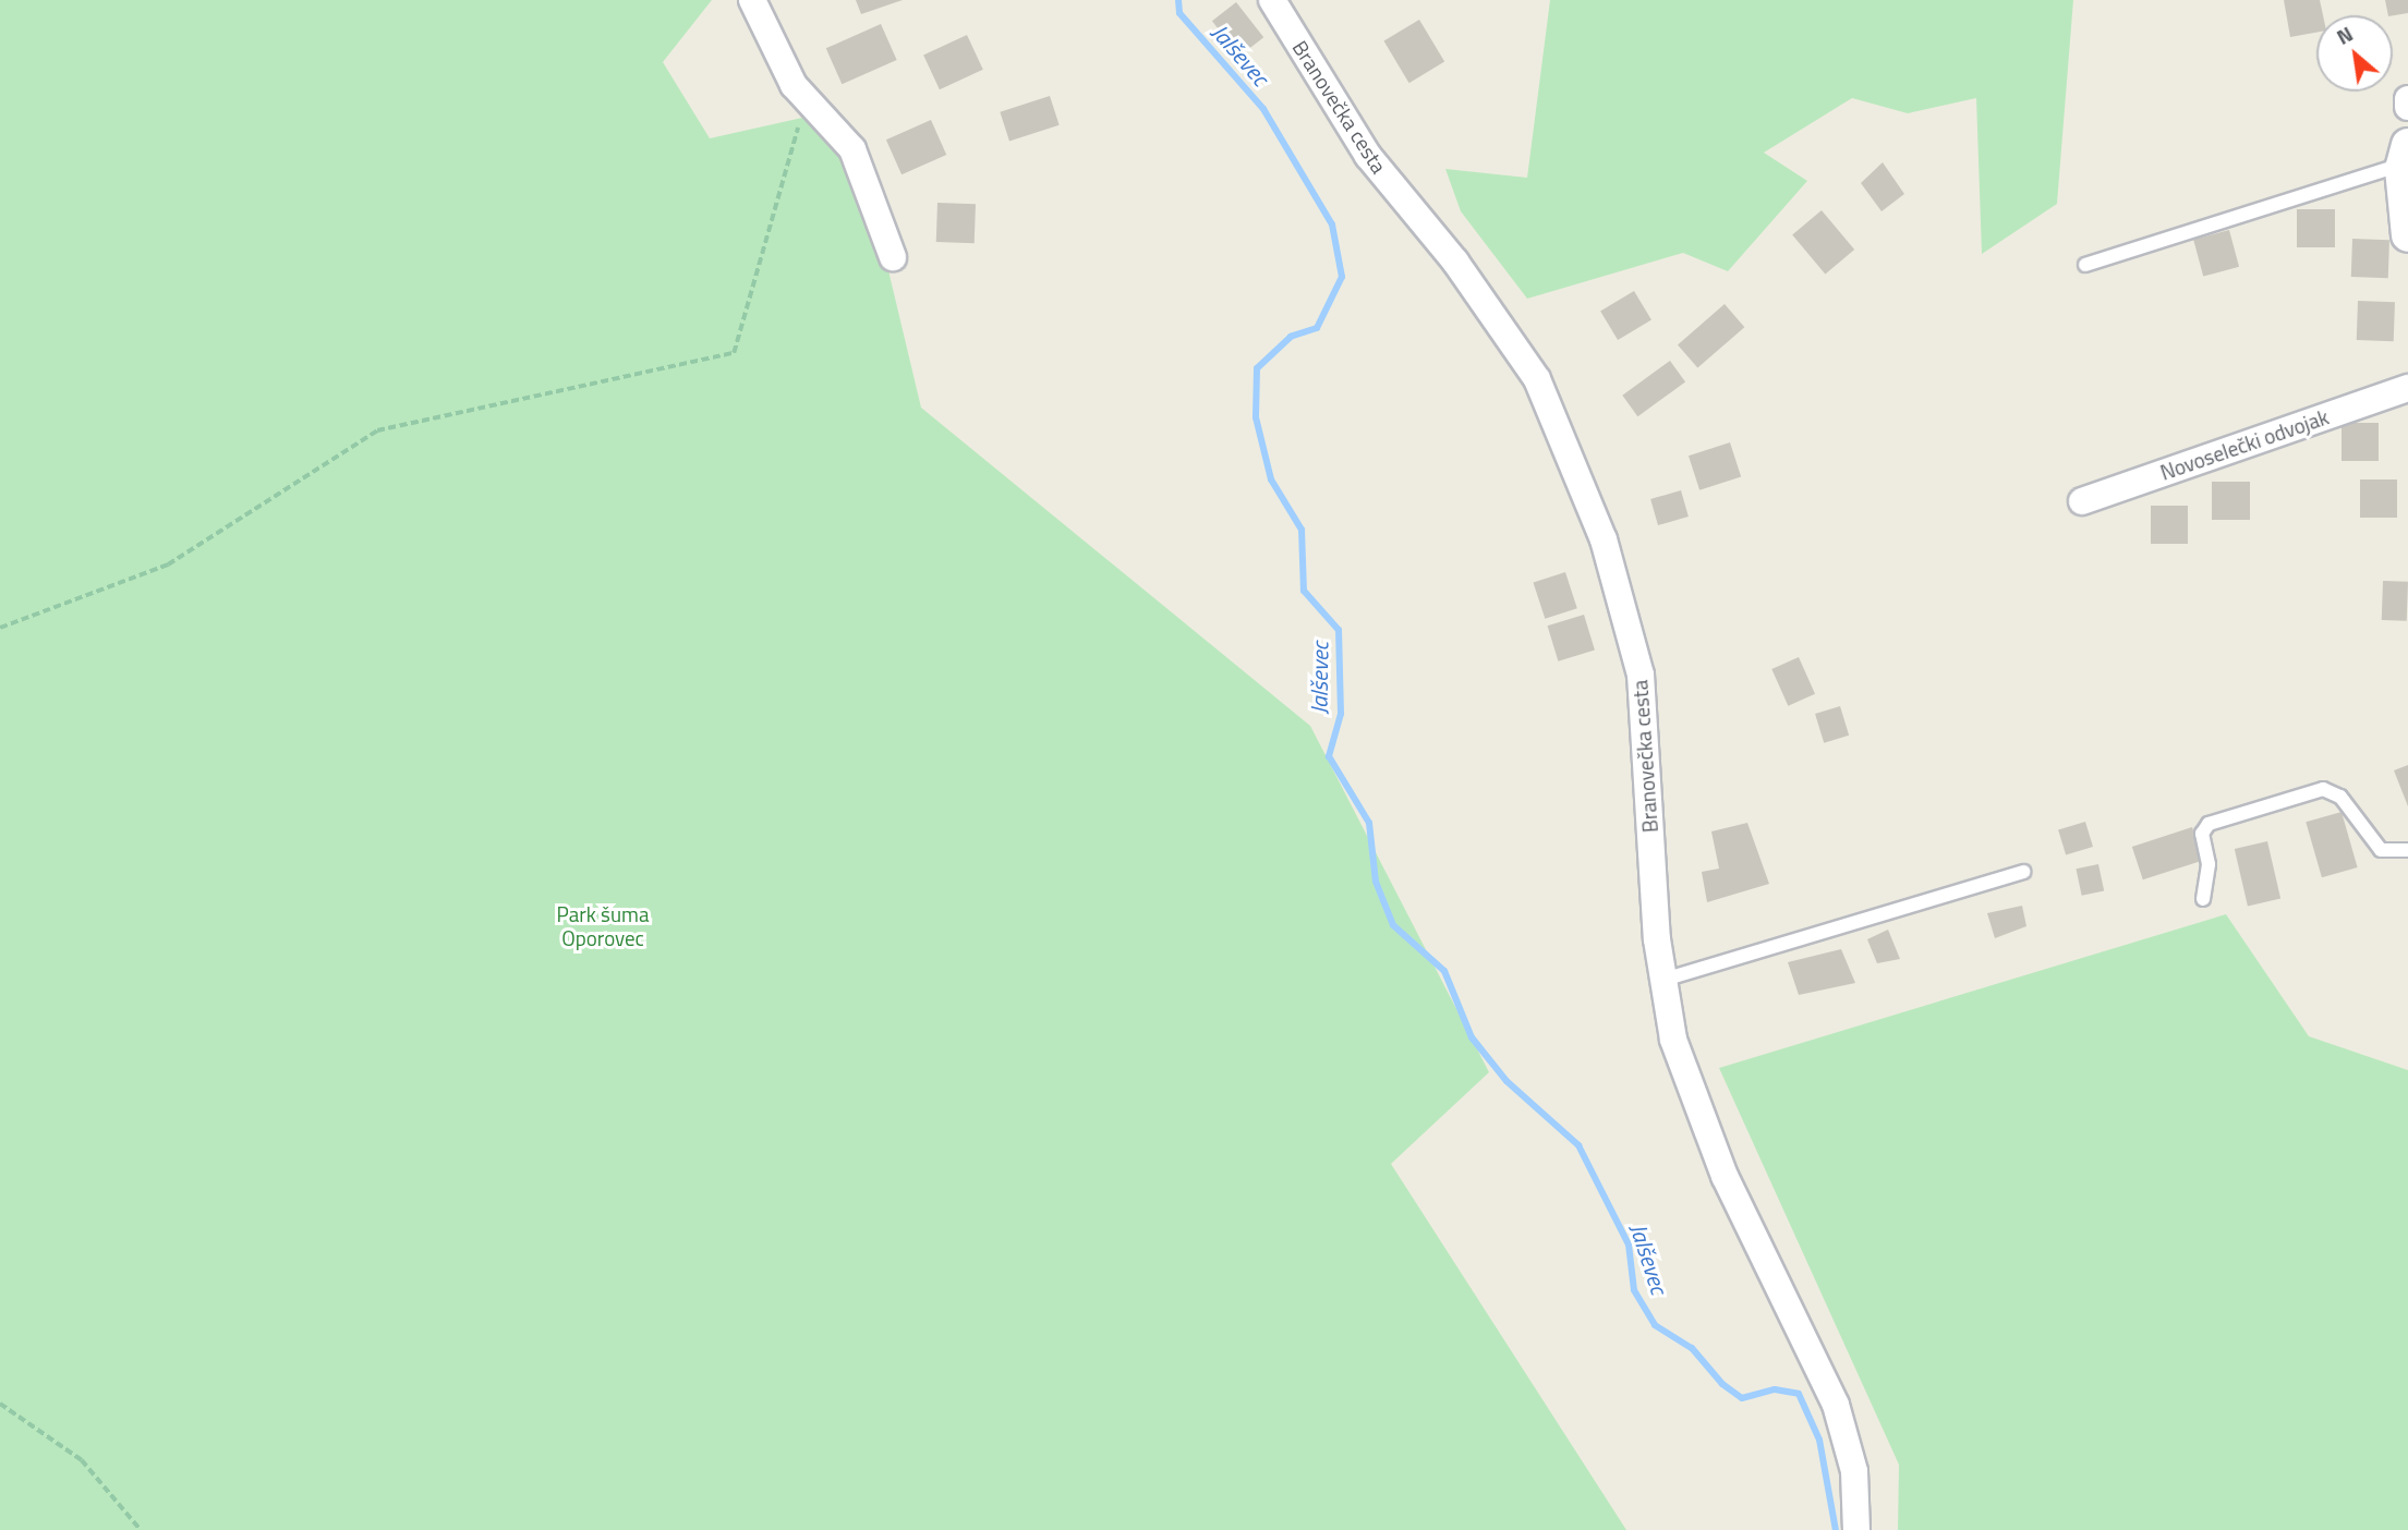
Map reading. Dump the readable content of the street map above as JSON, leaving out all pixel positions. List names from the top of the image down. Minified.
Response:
{"streets":{"street":["Branovečka cesta","Novoselečki odvojak"]},"water":["Jalševec"],"parks":["Park šuma Oporovec"],"north":"top left"}
